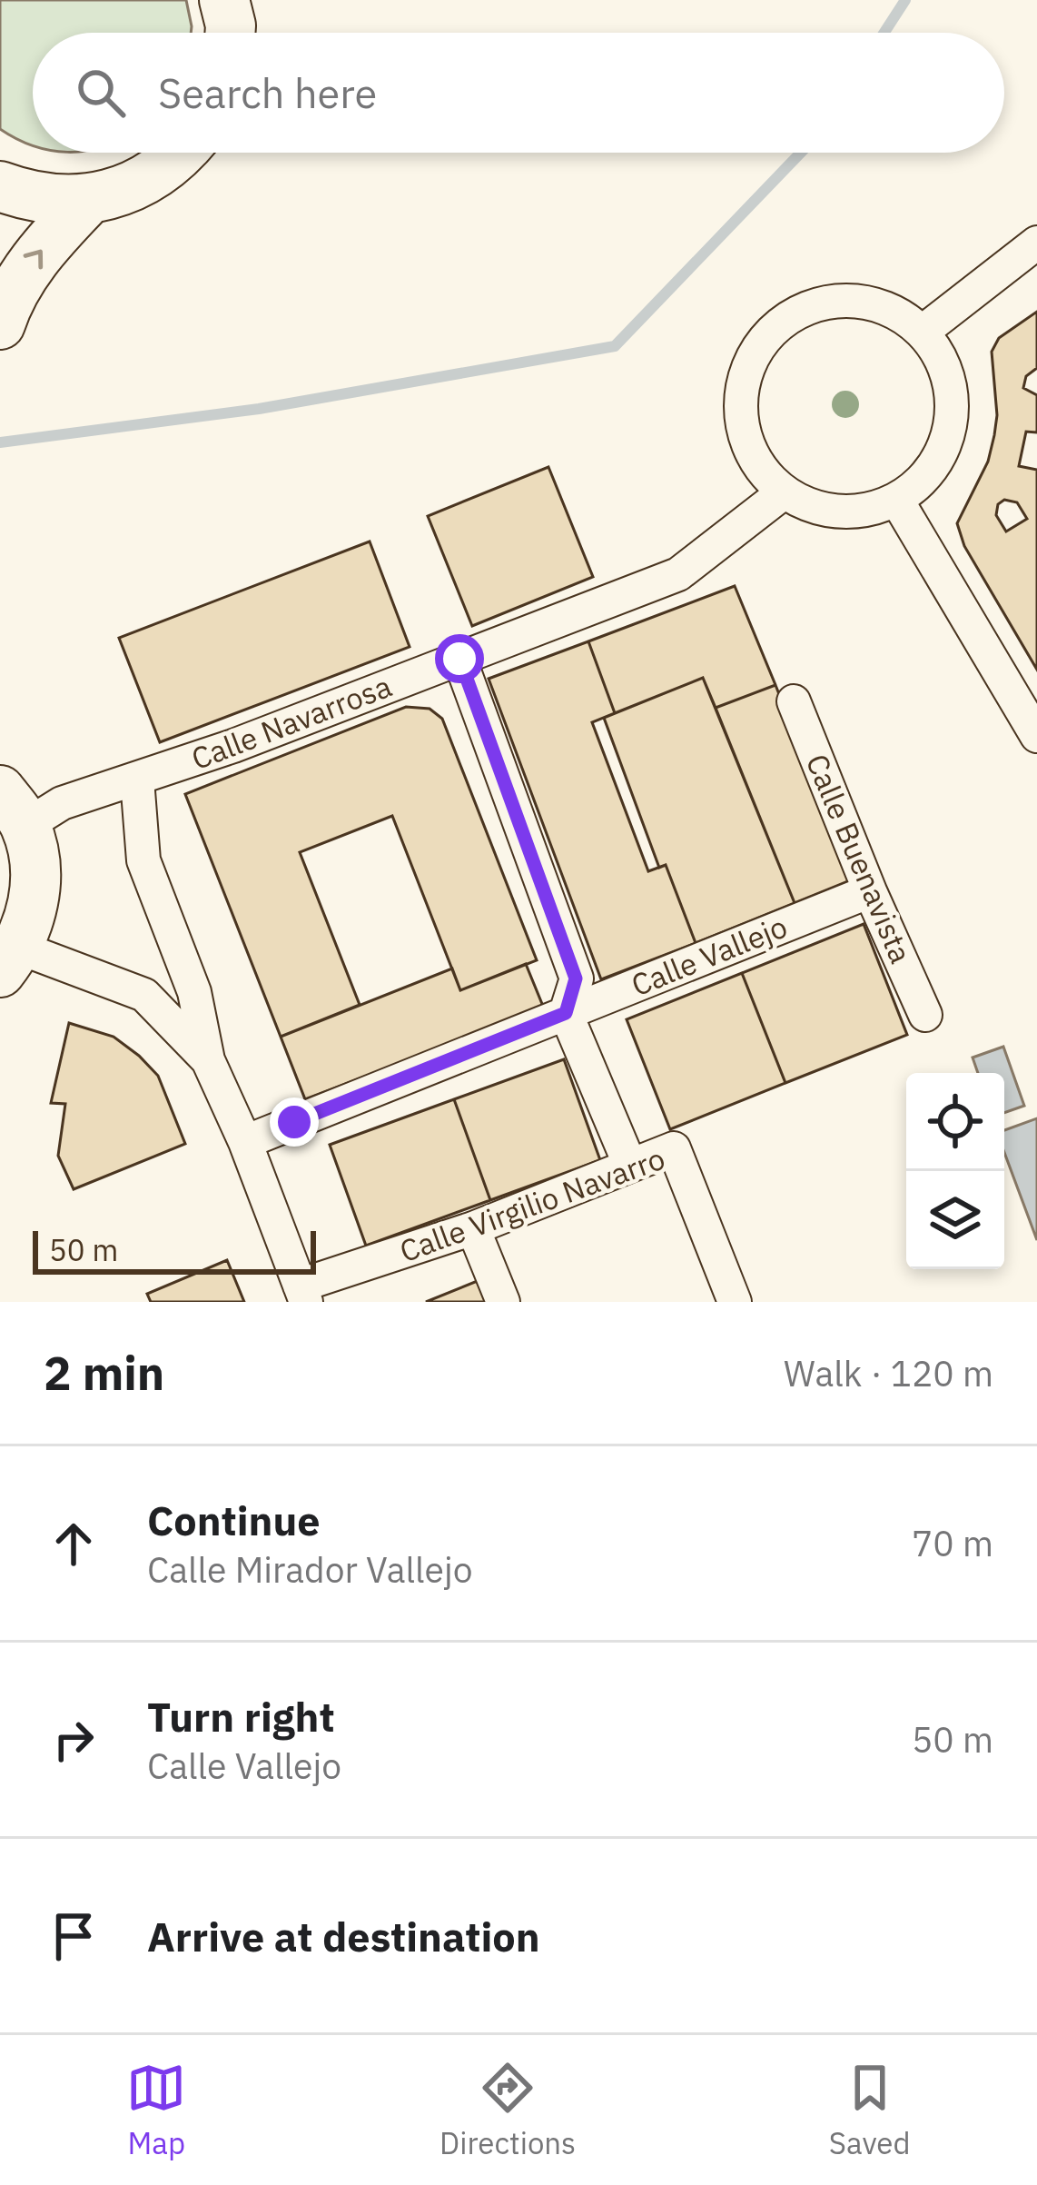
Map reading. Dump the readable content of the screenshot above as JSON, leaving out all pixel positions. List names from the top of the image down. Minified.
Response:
{"streets":{"street":["Calle Navarrosa","Calle Buenavista","Calle Vallejo","Calle Virgilio Navarro"]},"crossings":[["Calle Buenavista","Calle Vallejo"]],"scale_bar":"50 m","page":{"search":"Search here","scale":"50 m","heading":["2 min","Walk · 120 m"],"list":[["Continue","Calle Mirador Vallejo","70 m"],["Turn right","Calle Vallejo","50 m"],"Arrive at destination"],"nav":["Map","Directions","Saved"]}}
